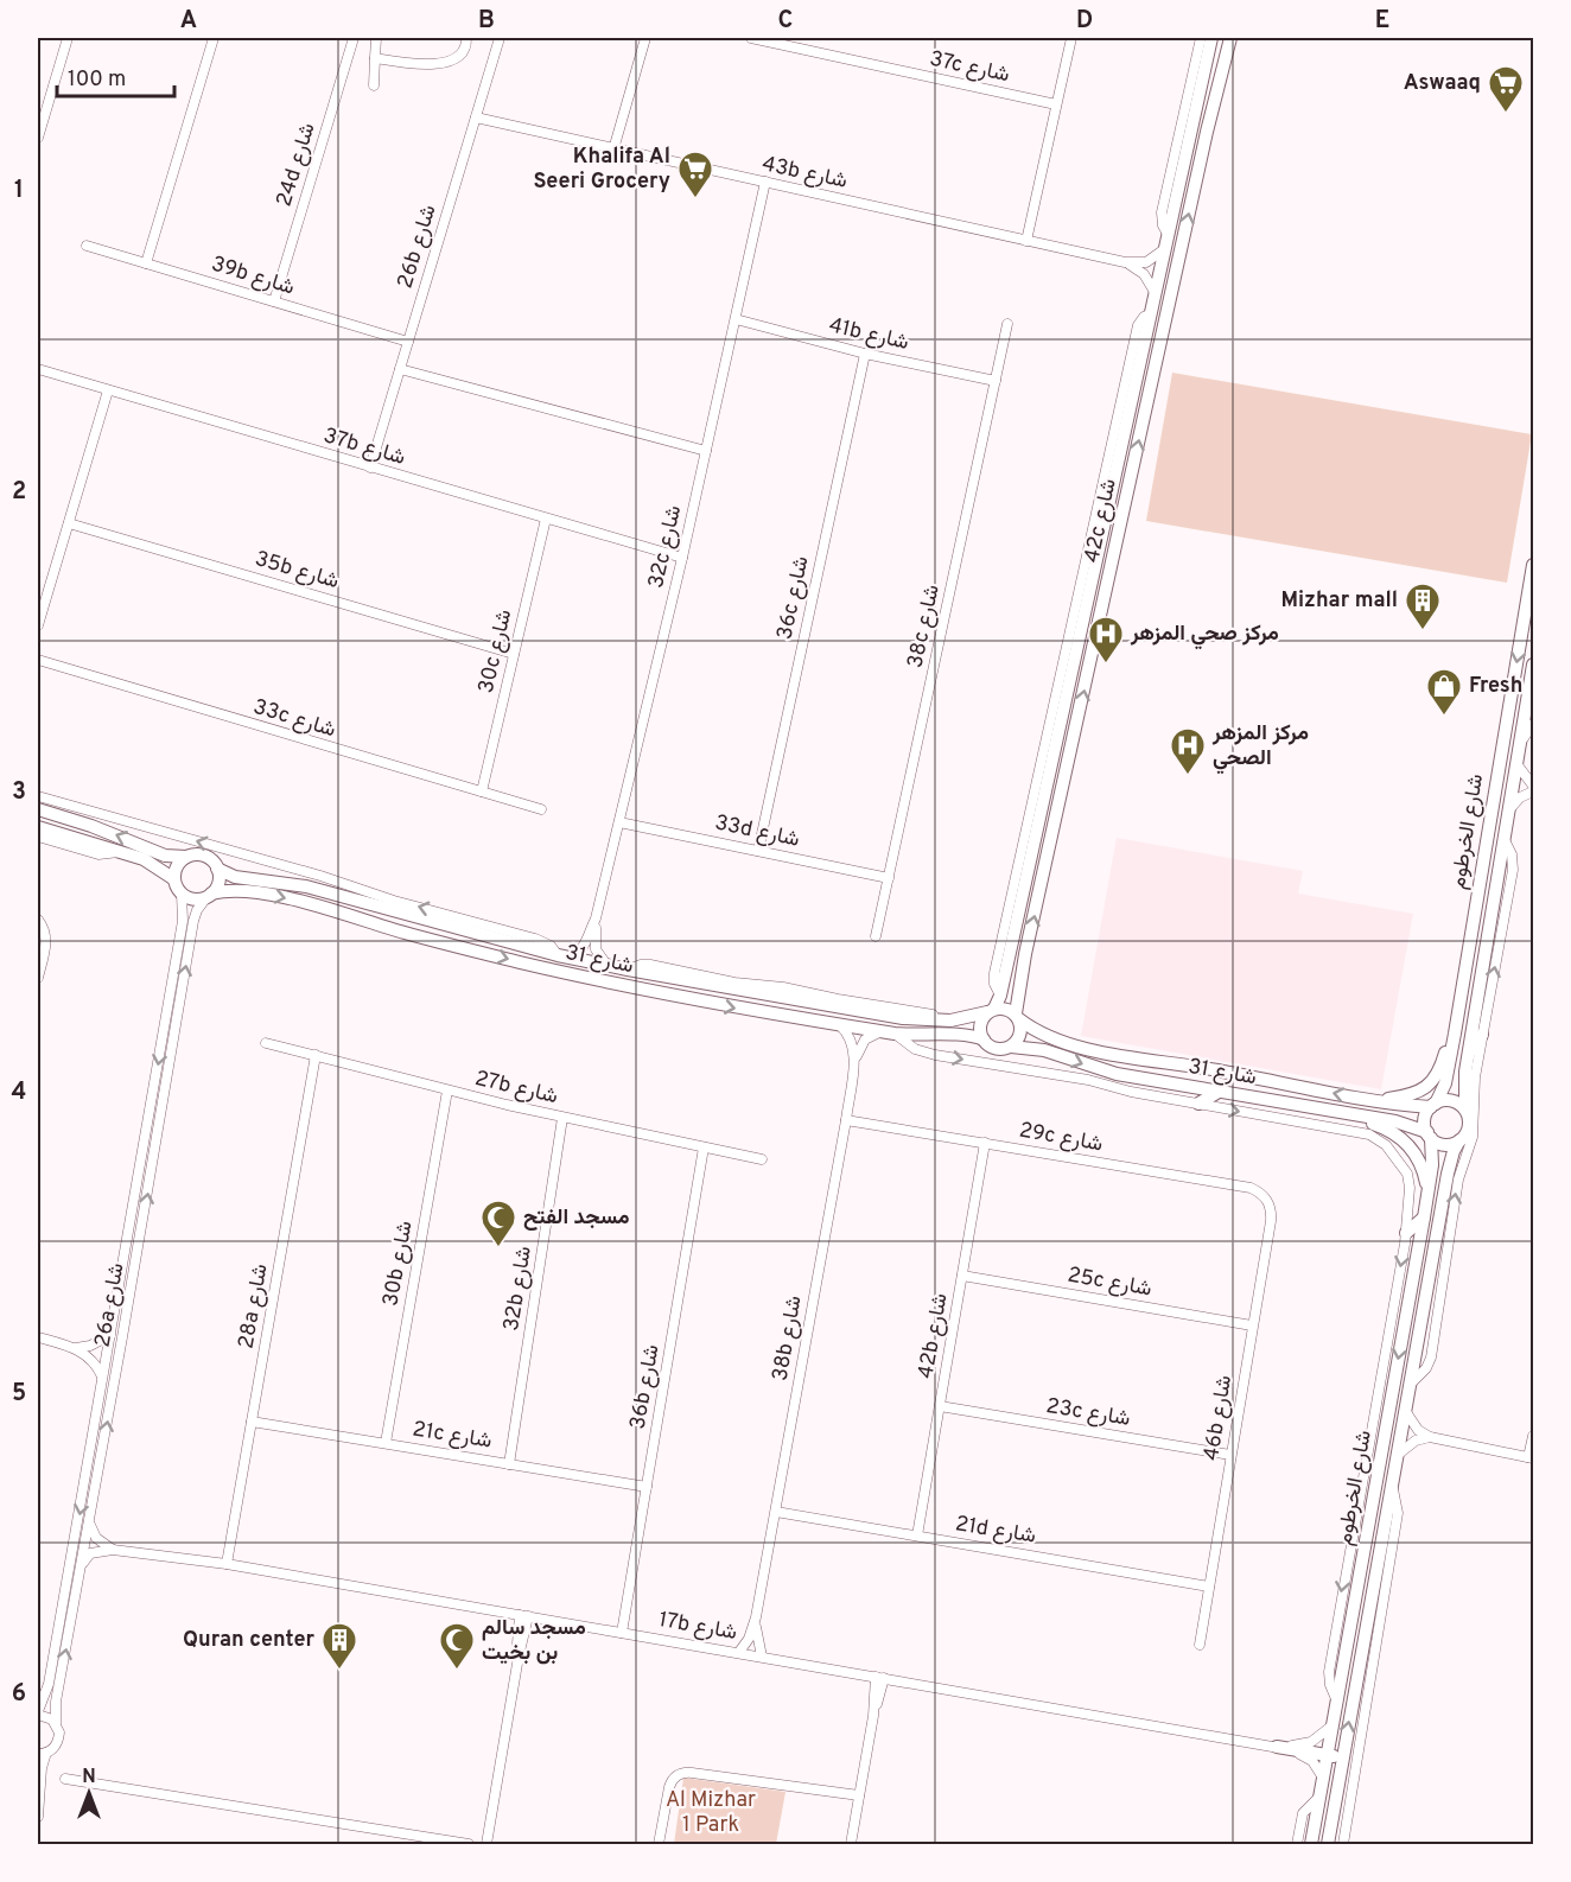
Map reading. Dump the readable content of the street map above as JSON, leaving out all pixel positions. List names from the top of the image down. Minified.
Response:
{"streets":{"street":["37c شارع","24d شارع","43b شارع","26b شارع","39b شارع","41b شارع","37b شارع","42c شارع","32c شارع","35b شارع","36c شارع","38c شارع","30c شارع","33c شارع","33d شارع","شارع الخرطوم","شارع 31","27b شارع","29c شارع","30b شارع","25c شارع","32b شارع","26a شارع","28a شارع","42b شارع","38b شارع","36b شارع","23c شارع","46b شارع","21c شارع","21d شارع","17b شارع"]},"crossings":[["24d شارع","39b شارع"],["43b شارع","26b شارع"],["43b شارع","42c شارع"],["43b شارع","32c شارع"],["26b شارع","39b شارع"],["26b شارع","37b شارع"],["41b شارع","32c شارع"],["41b شارع","36c شارع"],["41b شارع","38c شارع"],["37b شارع","32c شارع"],["37b شارع","30c شارع"],["42c شارع","شارع 31"],["32c شارع","33d شارع"],["32c شارع","شارع 31"],["35b شارع","30c شارع"],["36c شارع","33d شارع"],["38c شارع","33d شارع"],["30c شارع","33c شارع"],["شارع الخرطوم","شارع 31"],["شارع الخرطوم","17b شارع"],["شارع 31","26a شارع"],["شارع 31","38b شارع"],["27b شارع","30b شارع"],["27b شارع","32b شارع"],["27b شارع","28a شارع"],["27b شارع","36b شارع"],["29c شارع","42b شارع"],["29c شارع","38b شارع"],["29c شارع","46b شارع"],["30b شارع","21c شارع"],["25c شارع","42b شارع"],["25c شارع","46b شارع"],["32b شارع","21c شارع"],["28a شارع","21c شارع"],["28a شارع","17b شارع"],["42b شارع","23c شارع"],["42b شارع","21d شارع"],["38b شارع","21d شارع"],["38b شارع","17b شارع"],["36b شارع","21c شارع"],["36b شارع","17b شارع"],["23c شارع","46b شارع"],["46b شارع","21d شارع"]],"parks":["Al Mizhar 1 Park"],"places":{"supermarket":["Aswaaq","Khalifa Al Seeri Grocery"],"building":["Mizhar mall","Quran center"],"hospital":["مركز صحي المزهر","مركز المزهر الصحي"],"shop":["Fresh"],"mosque":["مسجد الفتح","مسجد سالم بن بخيت"]},"scale_bar":"100 m","north":"top","grid":{"columns":["A","B","C","D","E"],"rows":["1","2","3","4","5","6"]}}
